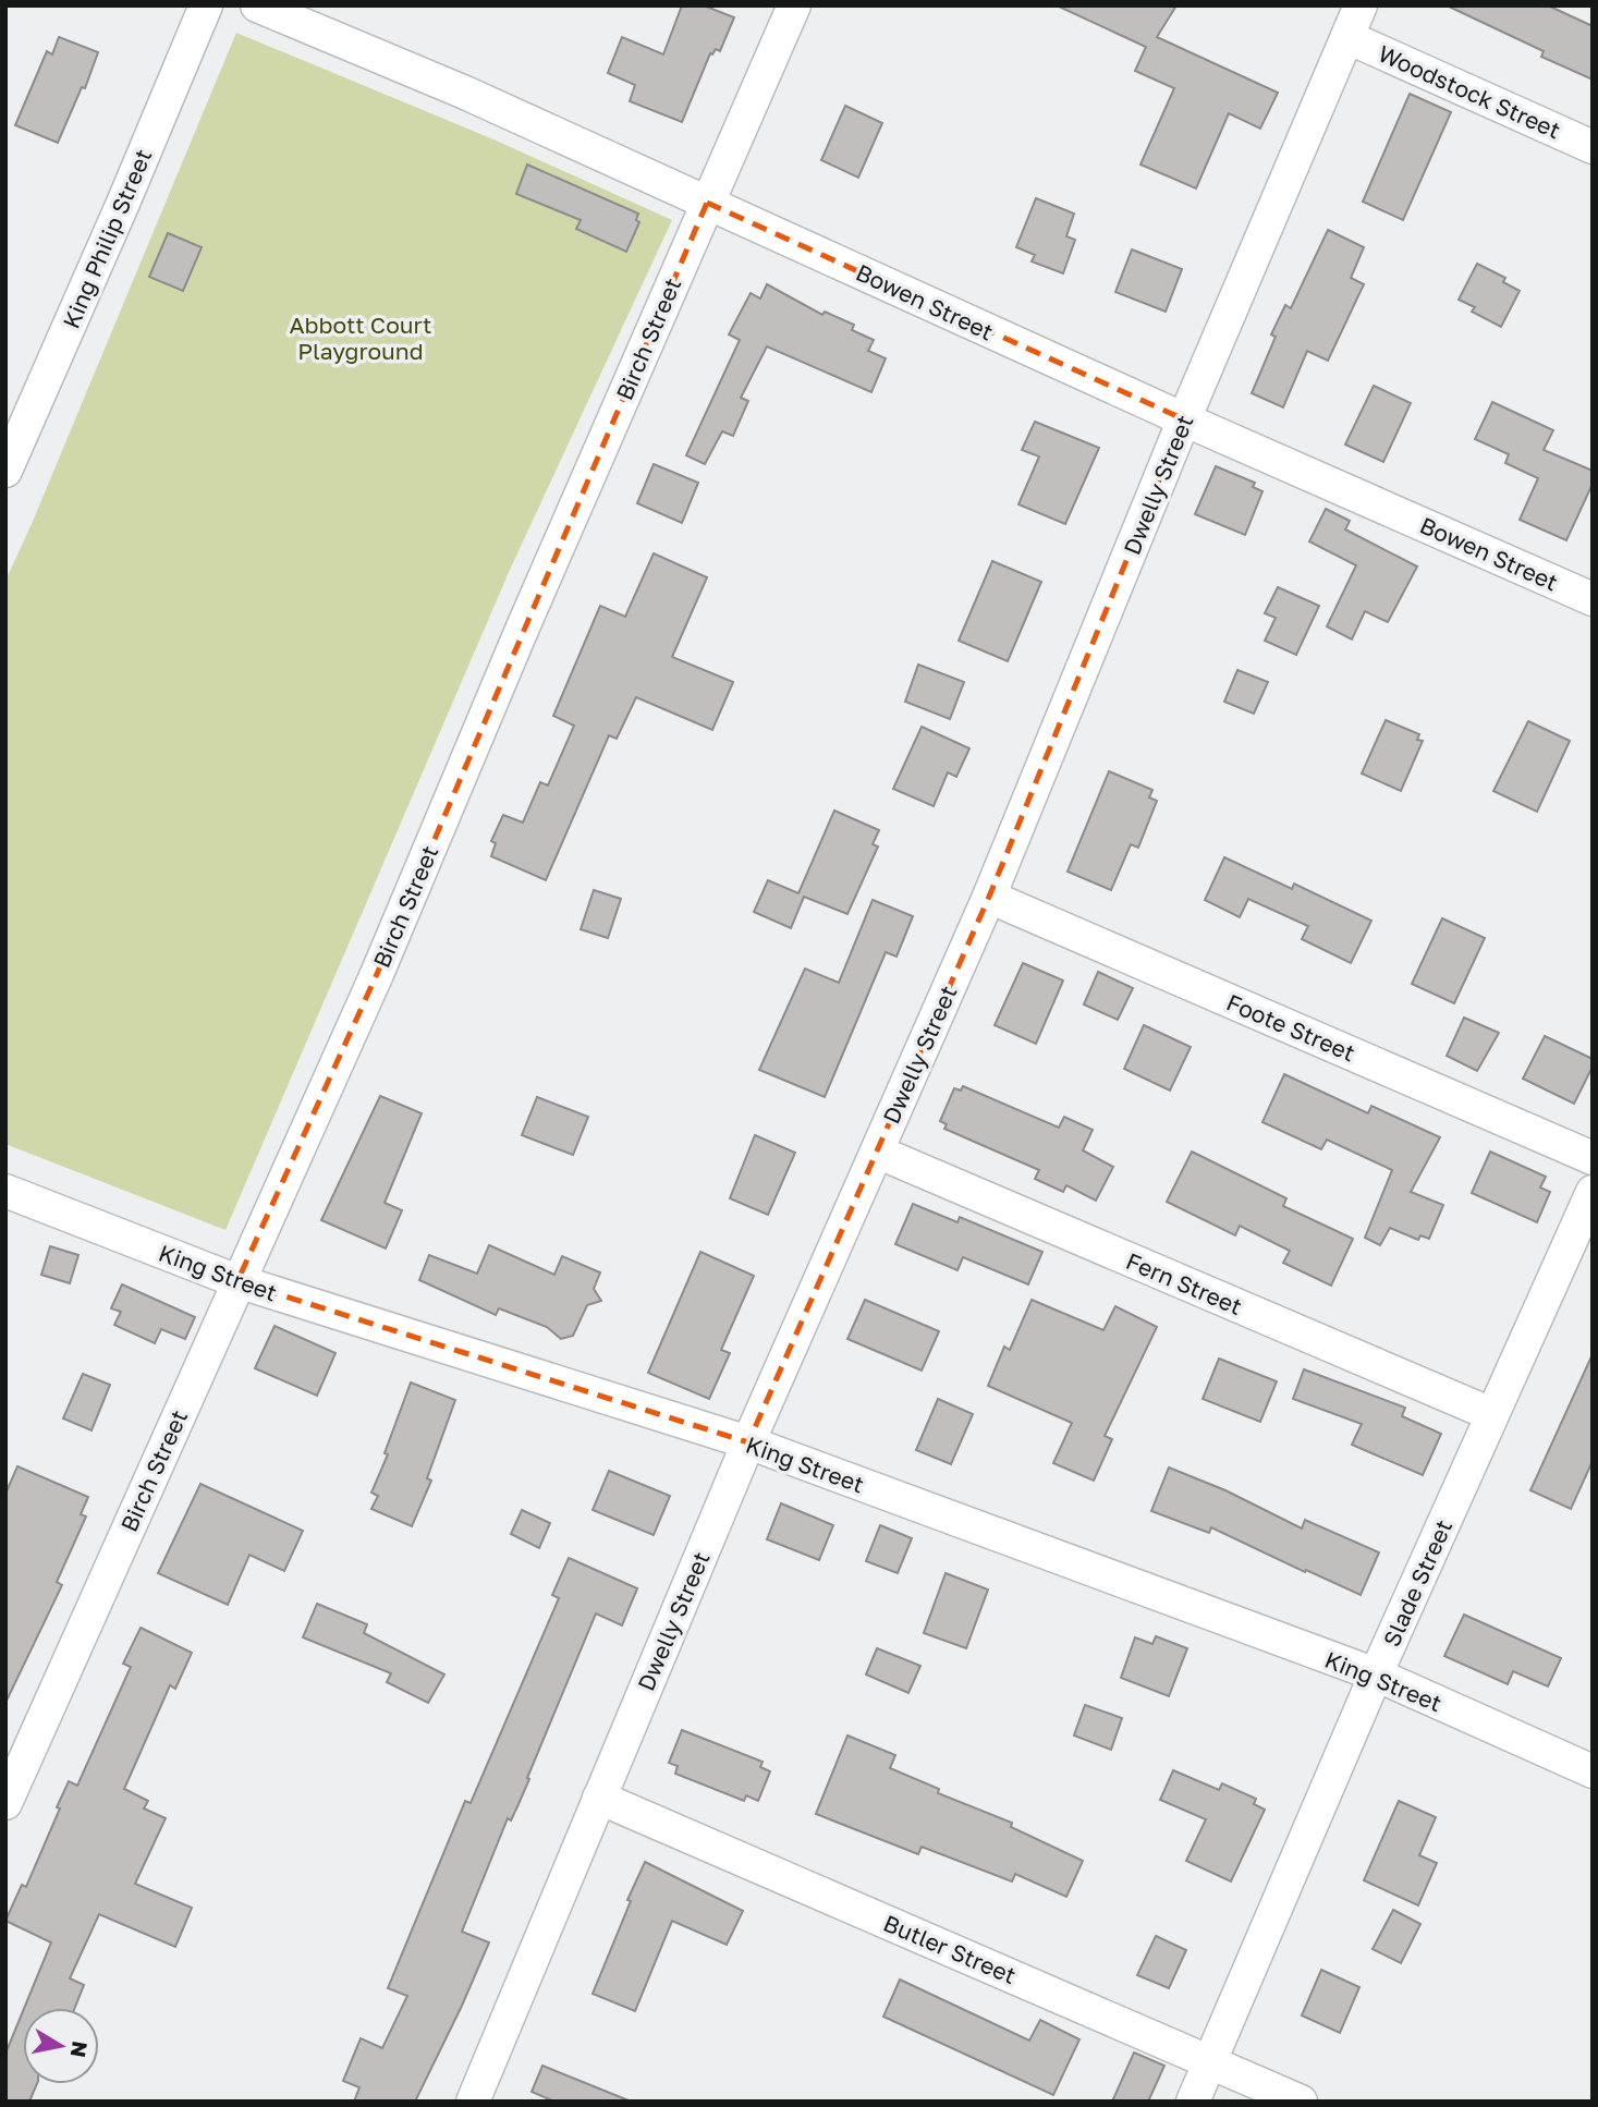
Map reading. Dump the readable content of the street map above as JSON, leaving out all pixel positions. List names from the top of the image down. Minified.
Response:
{"streets":{"street":["Woodstock Street","King Philip Street","Bowen Street","Birch Street","Dwelly Street","Foote Street","King Street","Fern Street","Slade Street","Butler Street"]},"crossings":[["Woodstock Street","Dwelly Street"],["Bowen Street","Birch Street"],["Bowen Street","Dwelly Street"],["Birch Street","King Street"],["Dwelly Street","Foote Street"],["Dwelly Street","King Street"],["Dwelly Street","Fern Street"],["Dwelly Street","Butler Street"],["King Street","Slade Street"],["Fern Street","Slade Street"],["Slade Street","Butler Street"]],"parks":["Abbott Court Playground"],"north":"right"}
